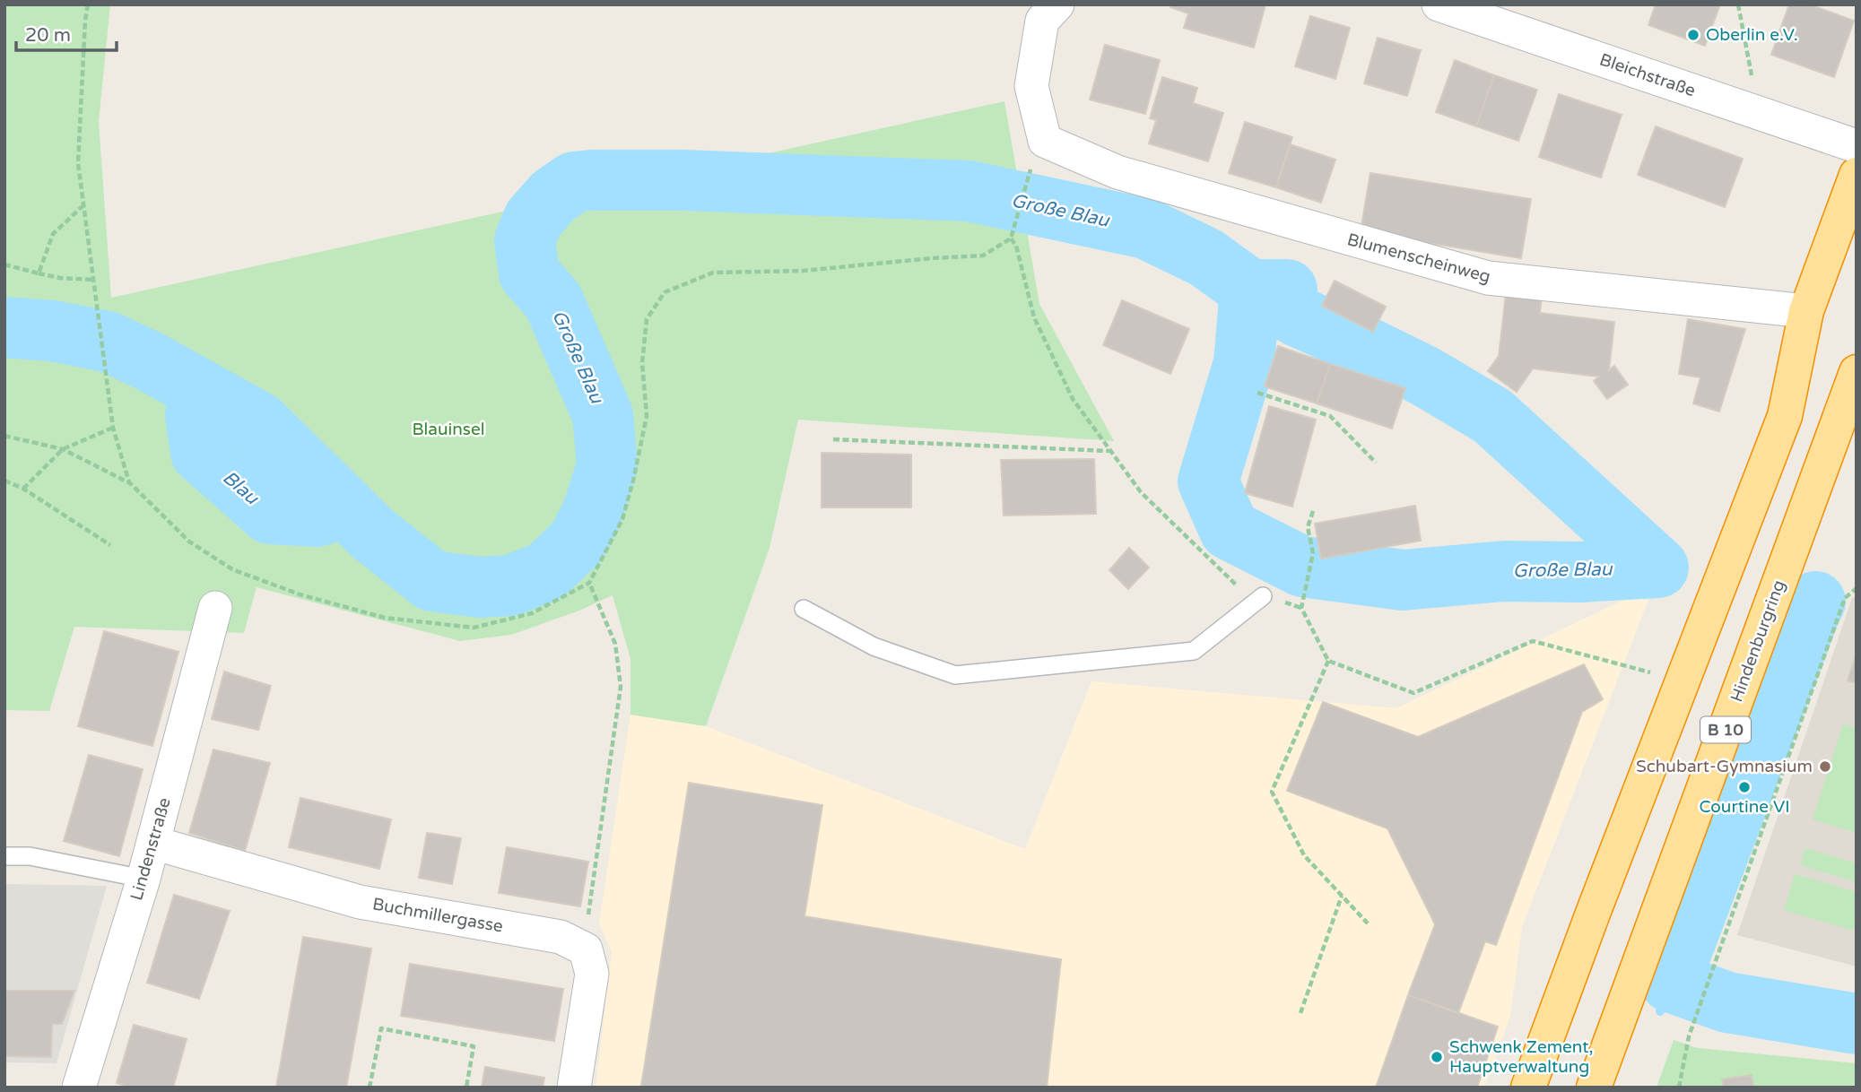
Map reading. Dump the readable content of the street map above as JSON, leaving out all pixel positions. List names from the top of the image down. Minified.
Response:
{"streets":{"highway":["Hindenburgring","B 10"],"street":["Bleichstraße","Blumenscheinweg","Lindenstraße","Buchmillergasse"]},"crossings":[["Lindenstraße","Buchmillergasse"]],"water":["Große Blau","Blau"],"parks":["Blauinsel"],"places":["Oberlin e.V.","Schubart-Gymnasium","Courtine VI","Schwenk Zement, Hauptverwaltung"],"scale_bar":"20 m"}
